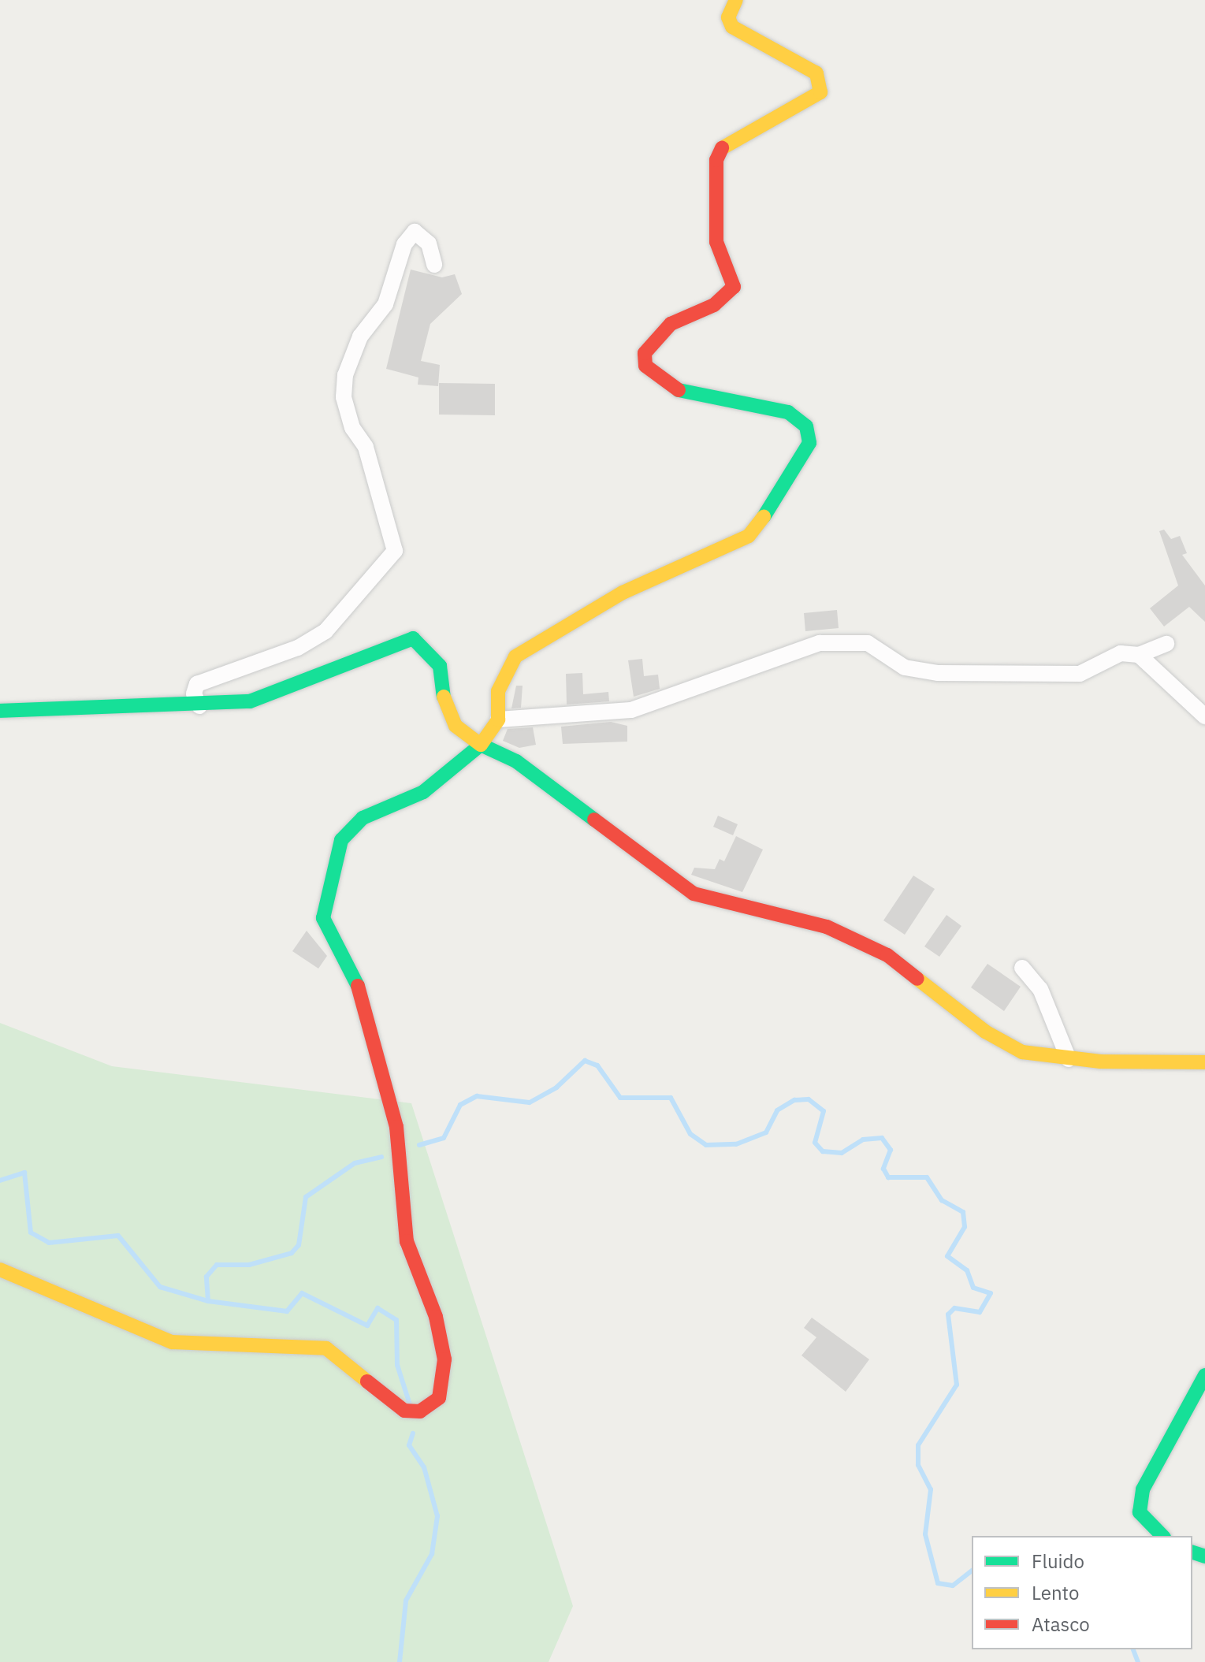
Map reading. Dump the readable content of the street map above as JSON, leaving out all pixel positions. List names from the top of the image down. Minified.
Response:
{"legend":["Fluido","Lento","Atasco"]}
